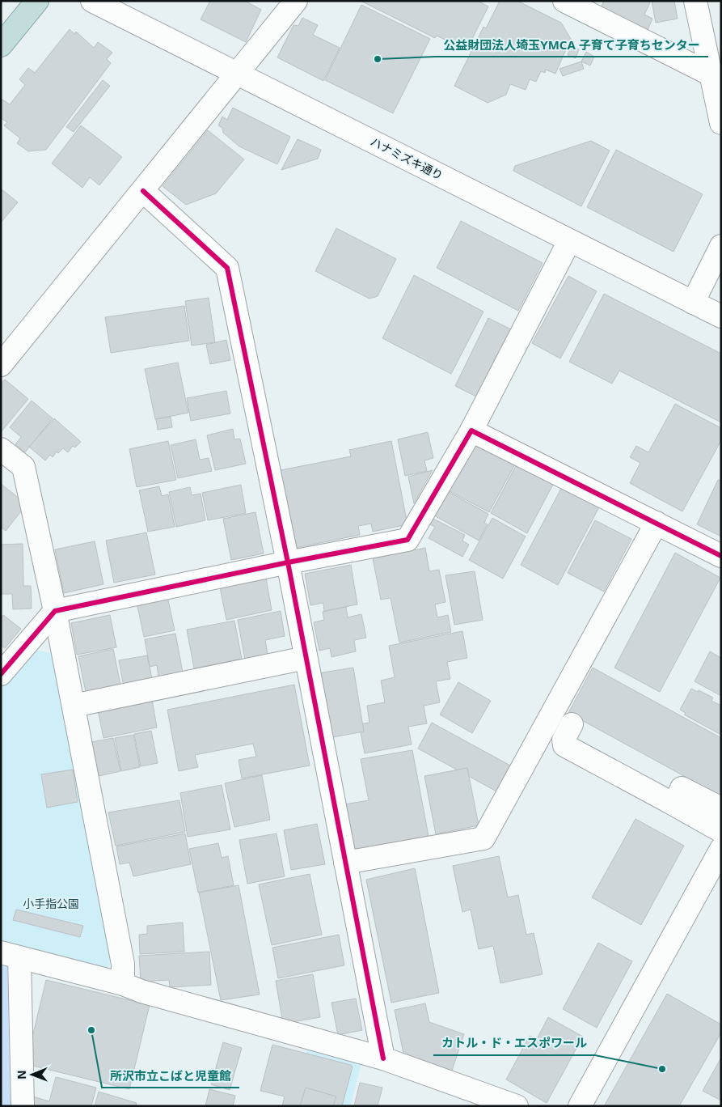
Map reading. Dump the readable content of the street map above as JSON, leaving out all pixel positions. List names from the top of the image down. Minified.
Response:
{"streets":{"street":["ハナミズキ通り"]},"parks":["小手指公園"],"places":["公益財団法人埼玉YMCA 子育て子育ちセンター","所沢市立こばと児童館","カトル・ド・エスポワール"],"north":"left"}
